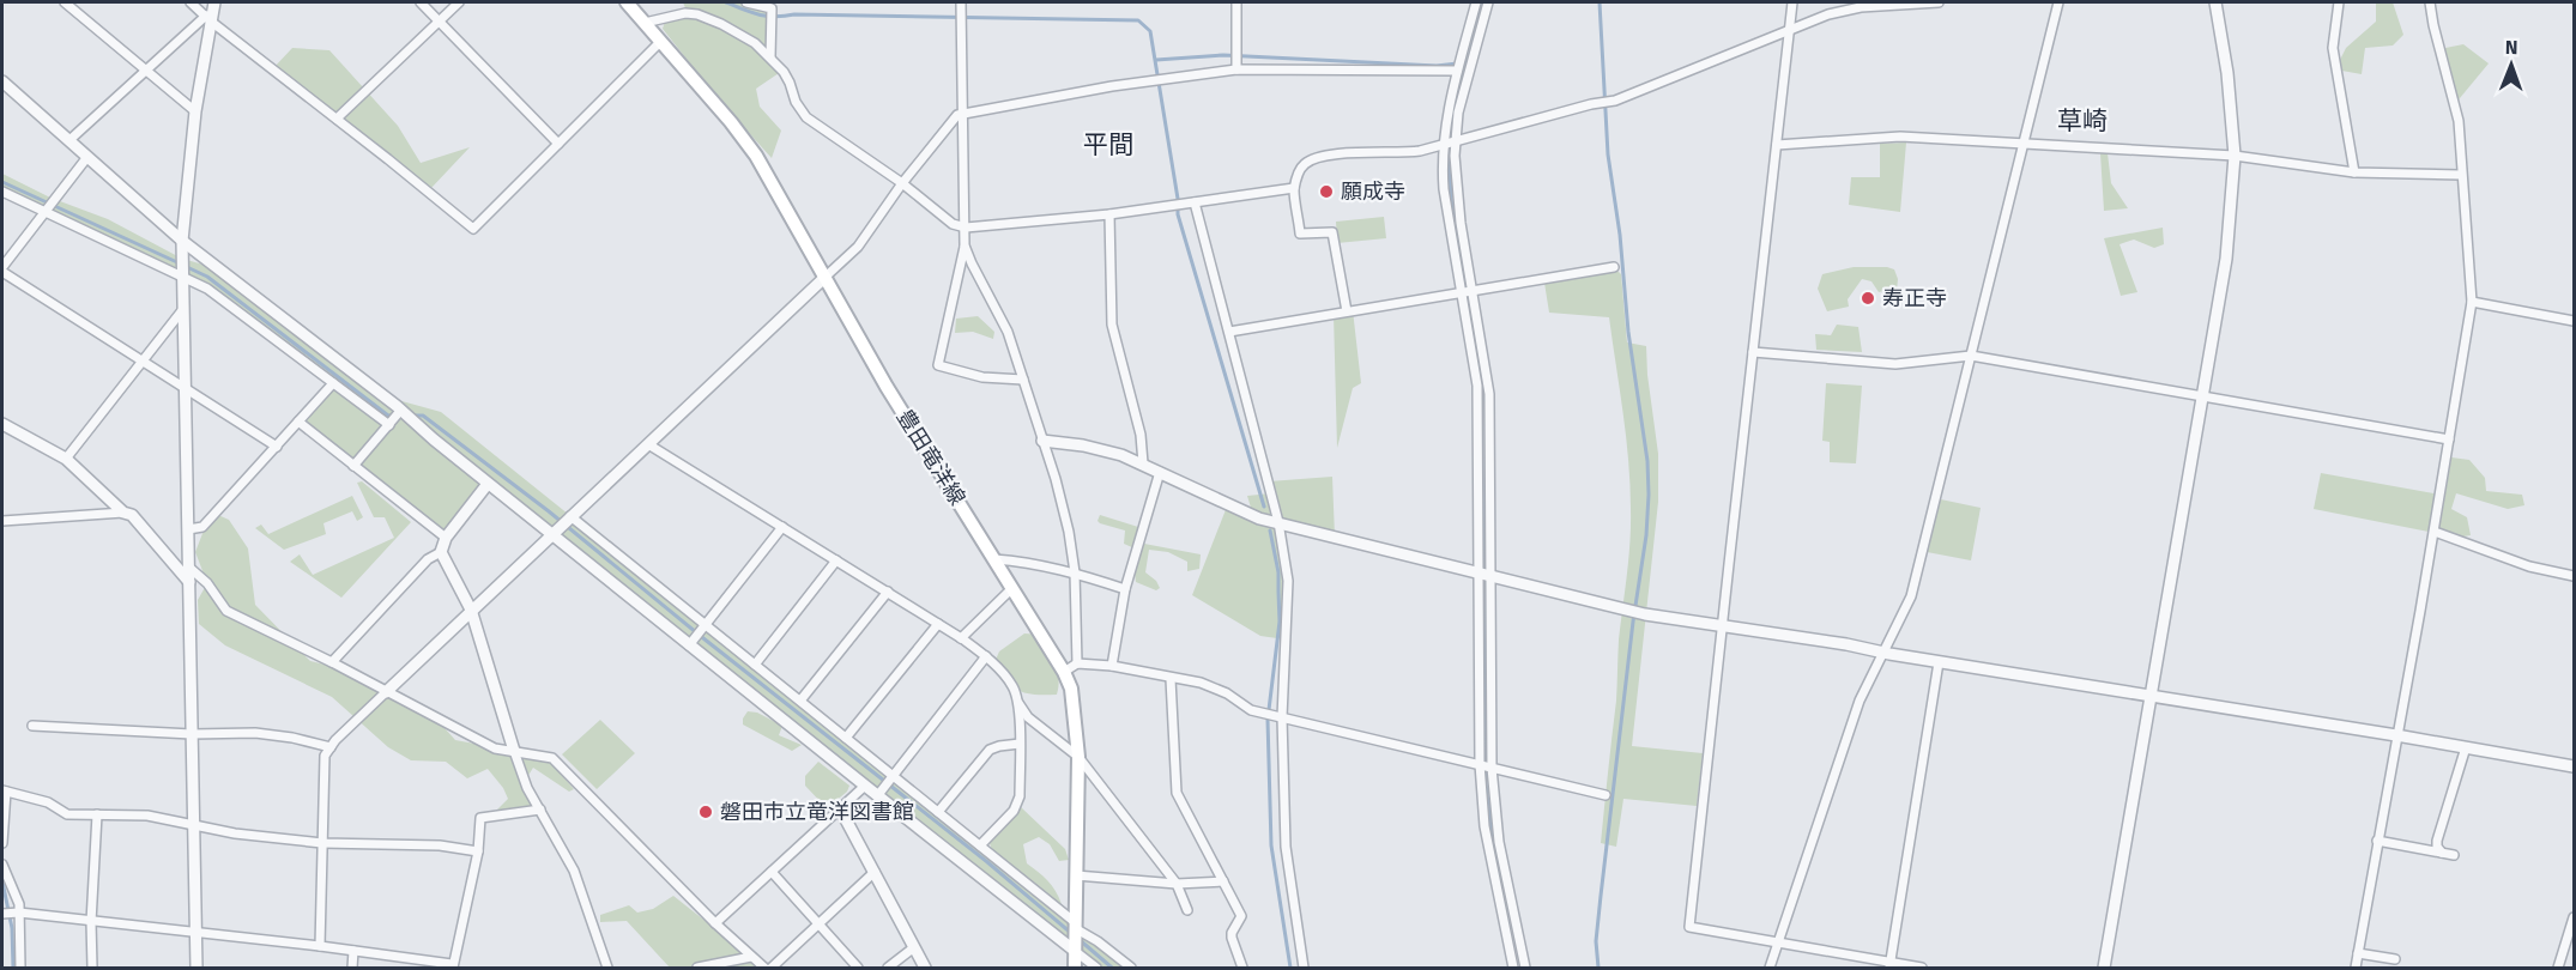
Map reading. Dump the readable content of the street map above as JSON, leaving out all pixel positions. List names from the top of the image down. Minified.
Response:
{"streets":{"main road":["豊田竜洋線"]},"districts":["草崎","平間"],"places":["願成寺","寿正寺","磐田市立竜洋図書館"],"north":"top"}
